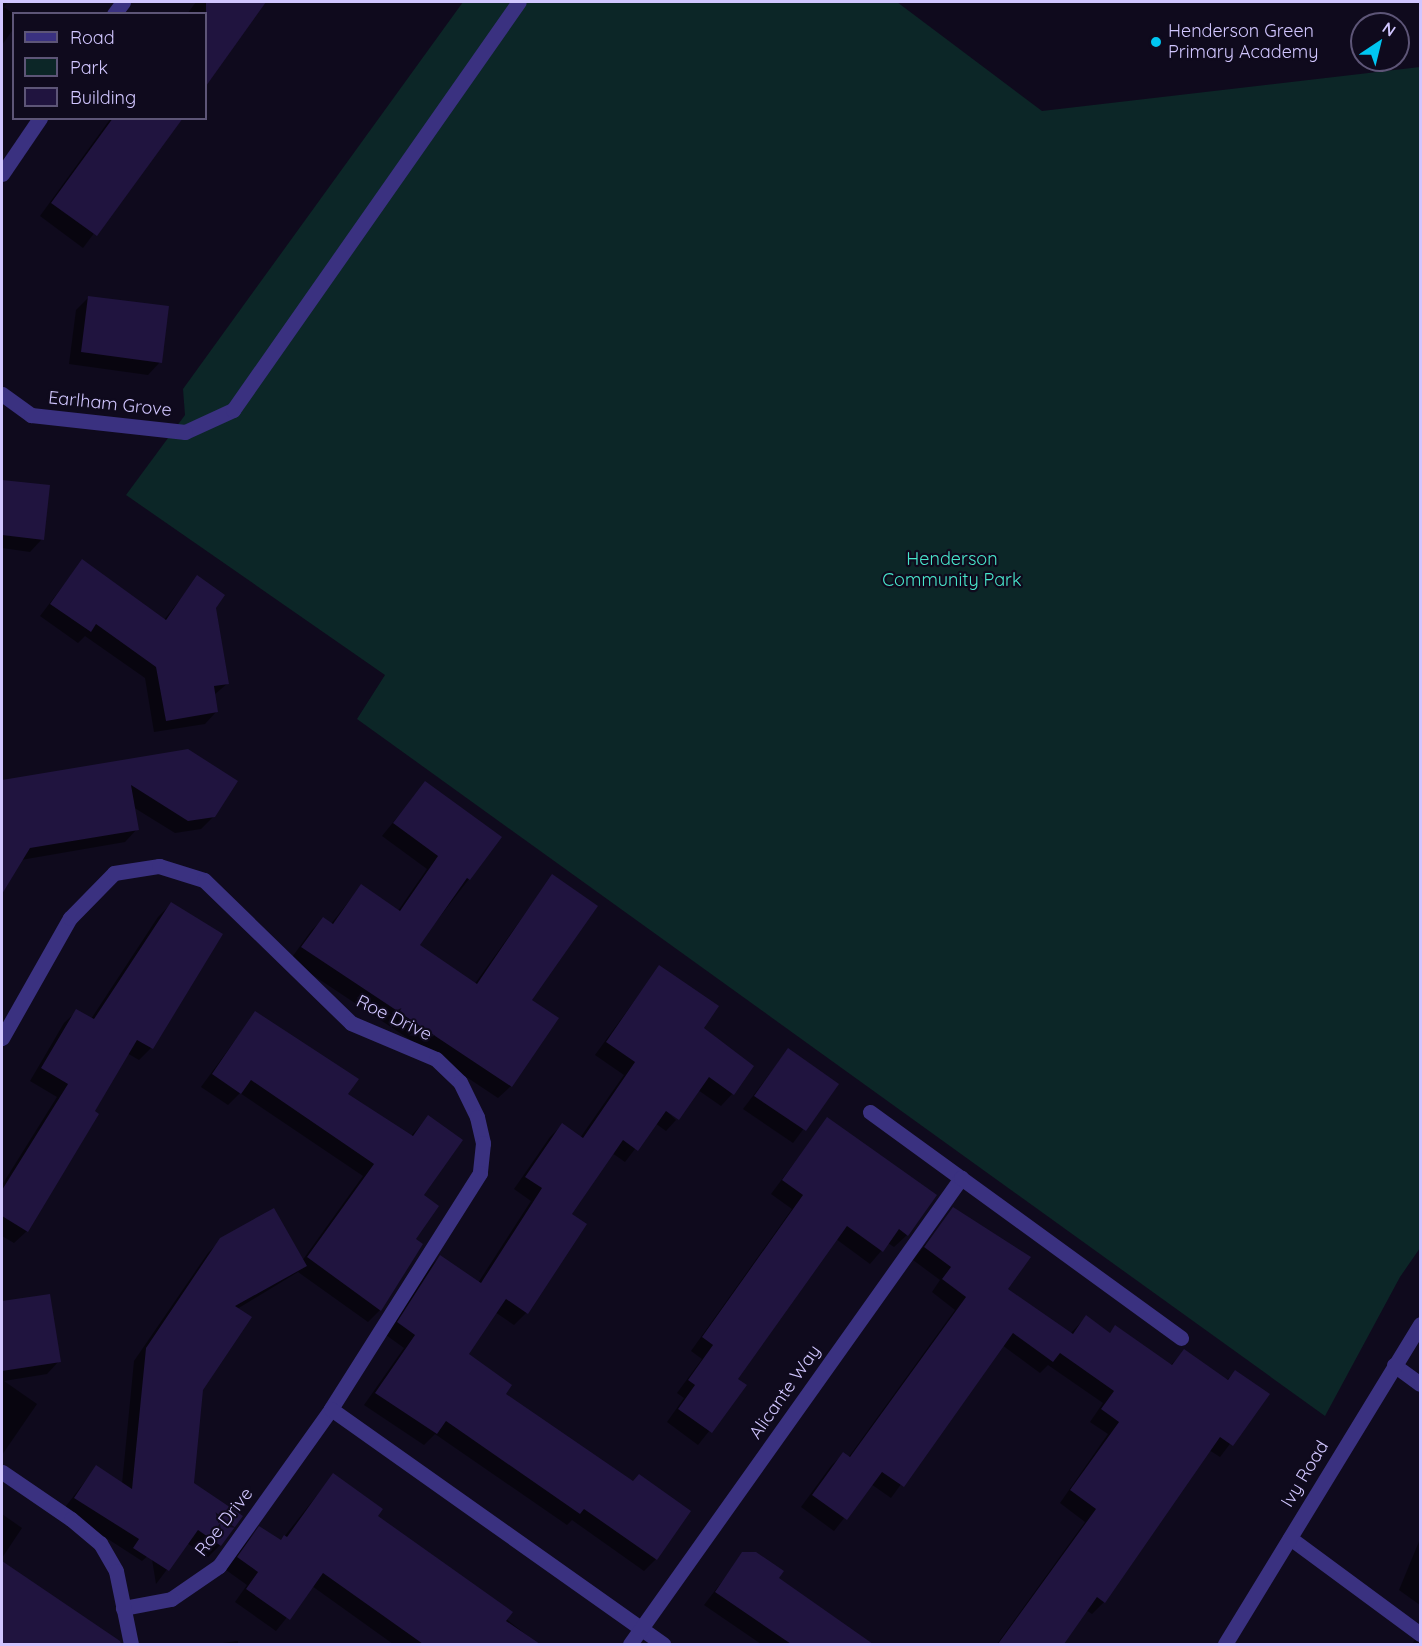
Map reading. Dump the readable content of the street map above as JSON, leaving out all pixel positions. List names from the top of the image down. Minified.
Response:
{"streets":{"street":["Earlham Grove","Roe Drive","Alicante Way","Ivy Road"]},"parks":["Henderson Community Park"],"places":["Henderson Green Primary Academy"],"legend":["Road","Park","Building"],"north":"top right"}
